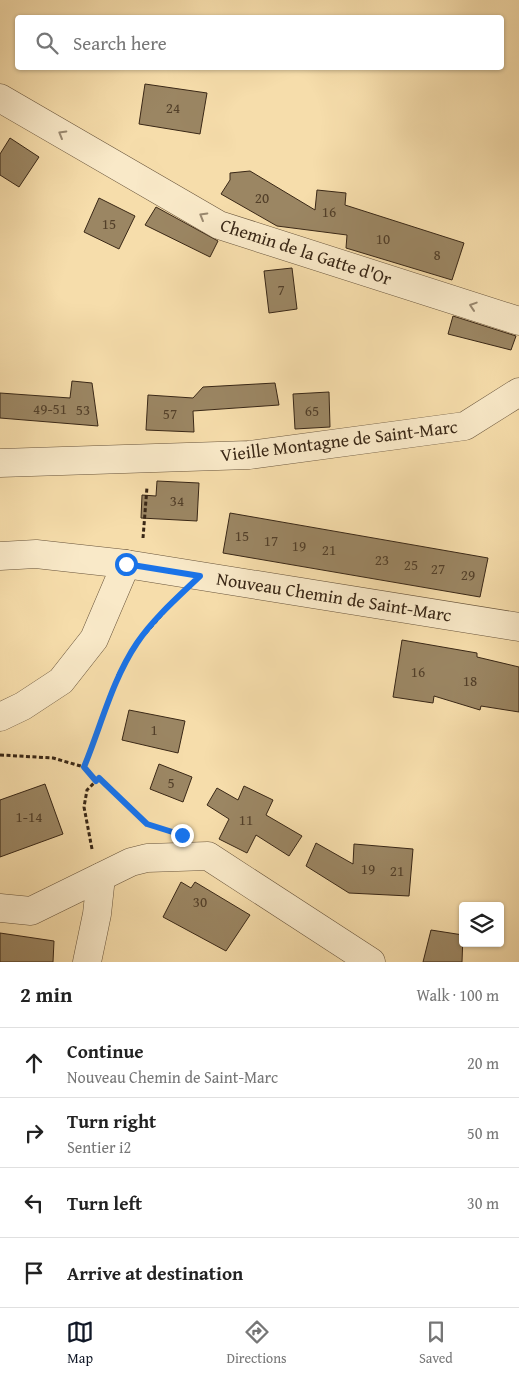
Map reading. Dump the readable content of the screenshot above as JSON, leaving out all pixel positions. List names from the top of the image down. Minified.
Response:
{"streets":{"street":["Chemin de la Gatte d'Or","Vieille Montagne de Saint-Marc","Nouveau Chemin de Saint-Marc"]},"one_way":["Chemin de la Gatte d'Or"],"house_numbers":["24","20","16","15","10","8","7","49-51","53","65","57","34","15","17","19","21","23","25","27","29","16","18","1","5","1-14","11","19","21","30"],"page":{"search":"Search here","heading":["2 min","Walk · 100 m"],"list":[["Continue","Nouveau Chemin de Saint-Marc","20 m"],["Turn right","Sentier i2","50 m"],["Turn left","30 m"],"Arrive at destination"],"nav":["Map","Directions","Saved"]}}
